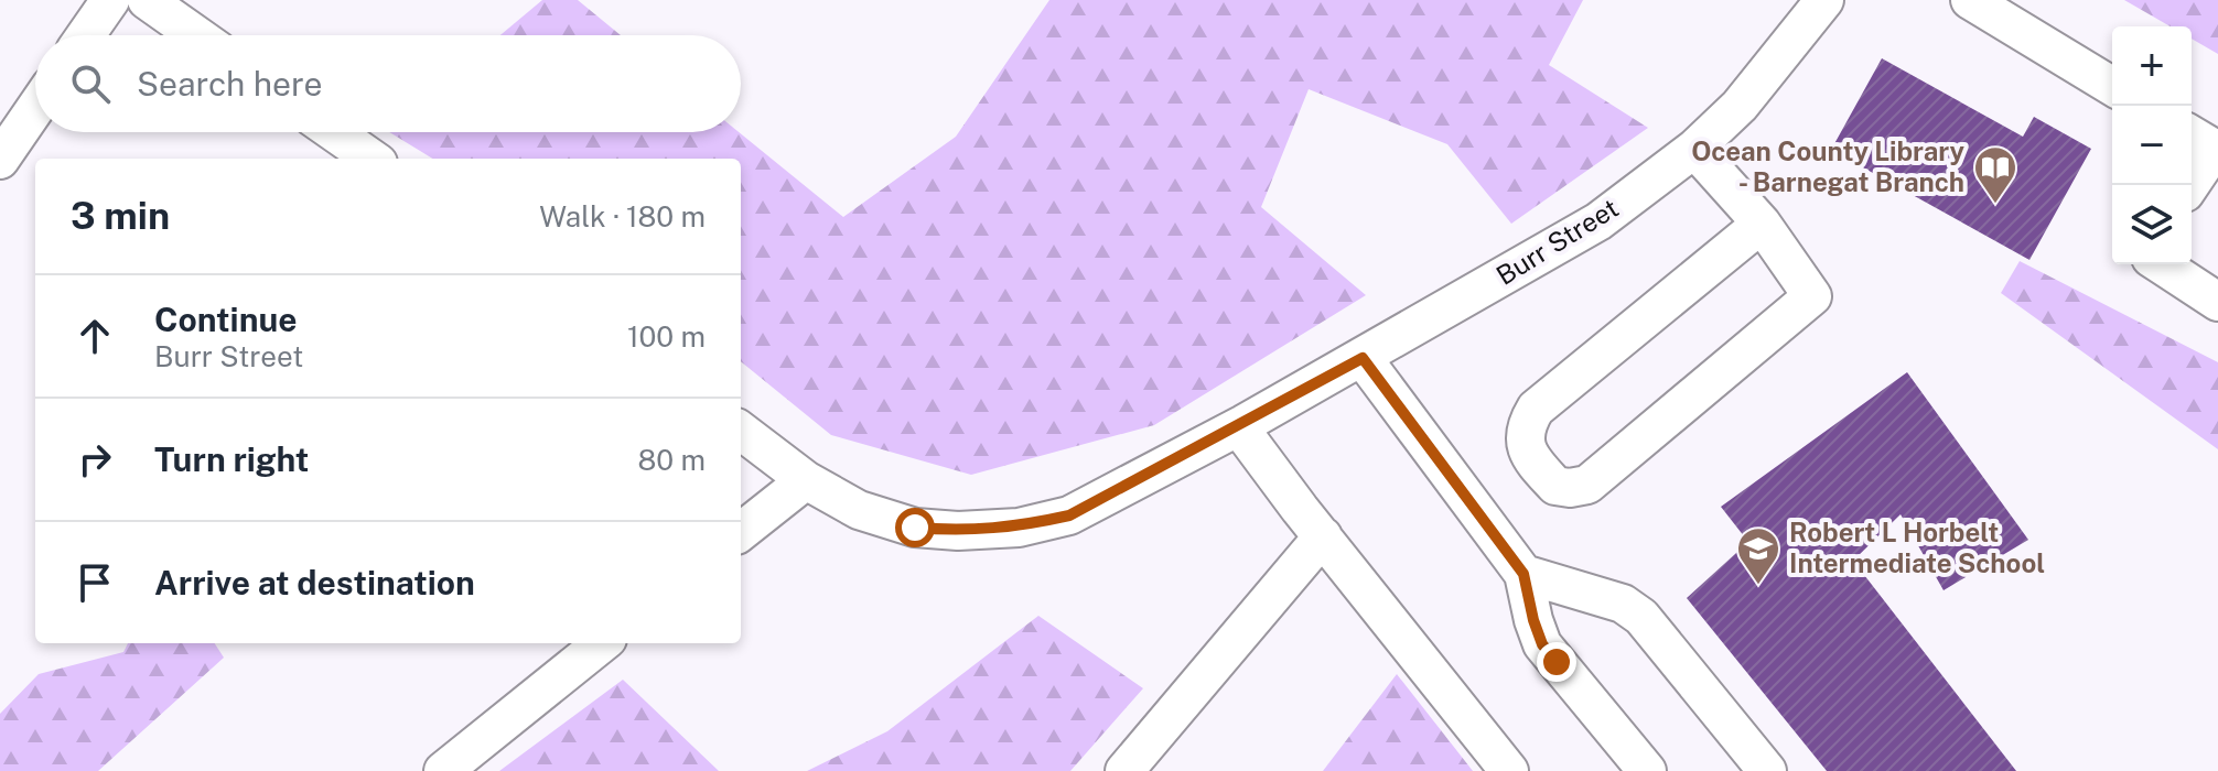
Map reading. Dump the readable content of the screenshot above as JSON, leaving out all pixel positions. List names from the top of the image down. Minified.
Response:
{"streets":{"street":["Burr Street"]},"places":{"library":["Ocean County Library - Barnegat Branch"],"school or university":["Robert L Horbelt Intermediate School"]},"page":{"map_buttons":["+","−"],"search":"Search here","heading":["3 min","Walk · 180 m"],"list":[["Continue","Burr Street","100 m"],["Turn right","80 m"],"Arrive at destination"]}}
